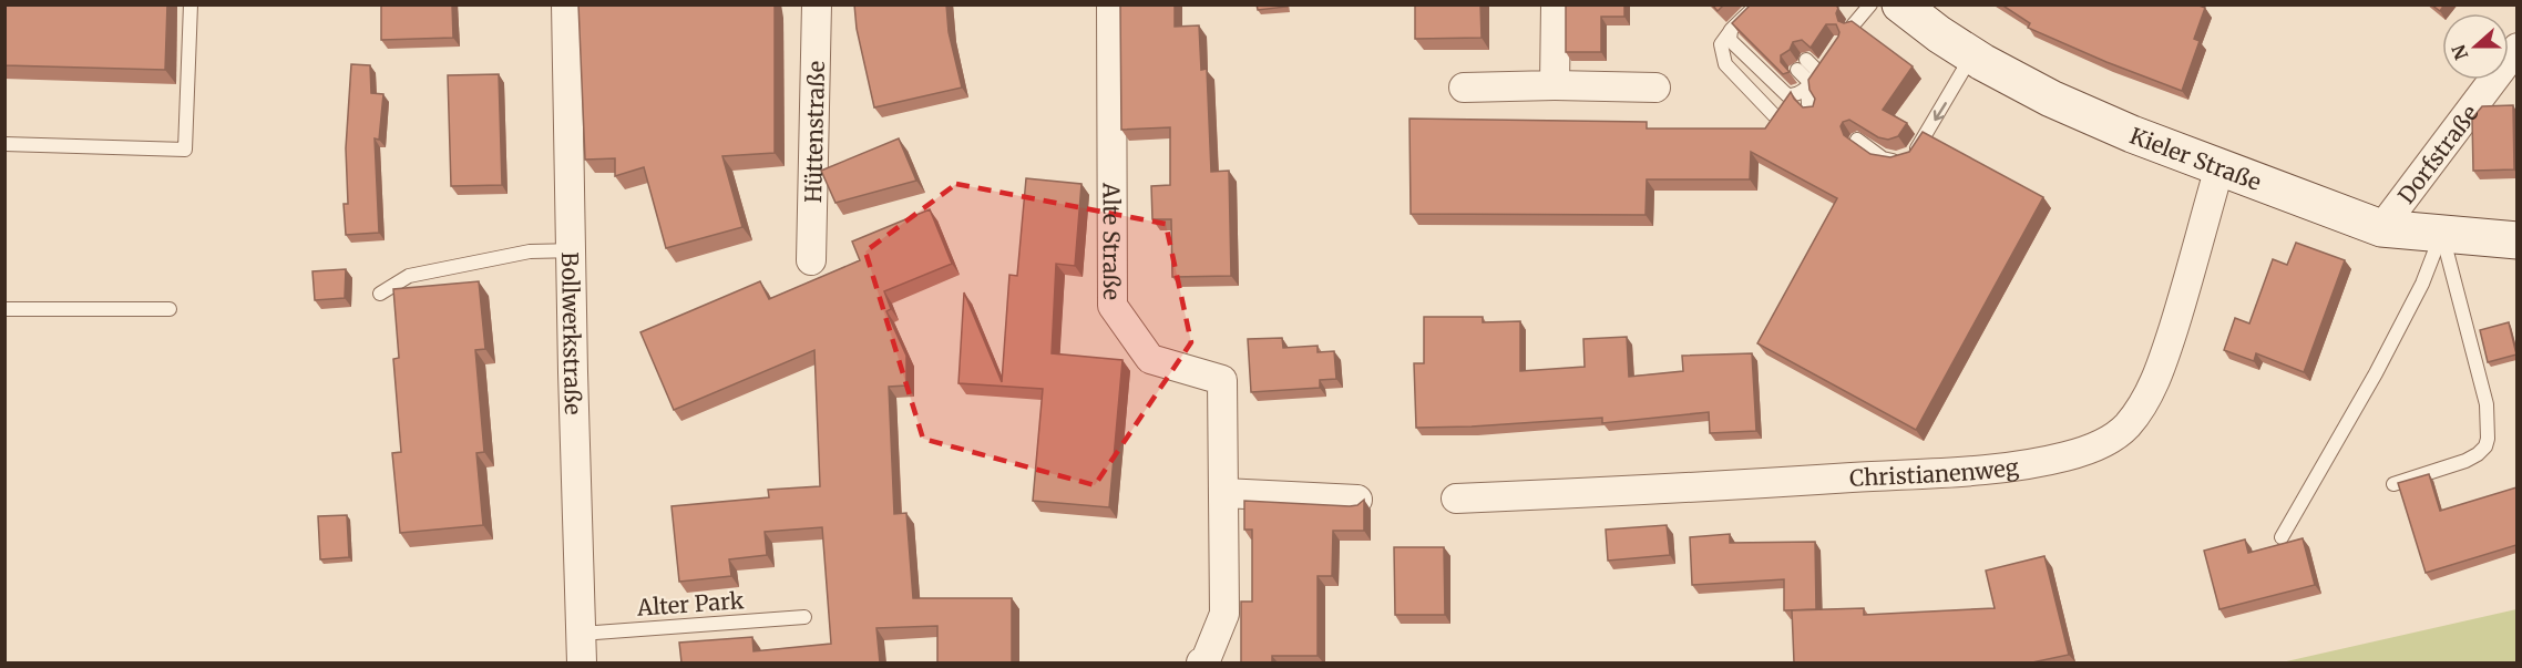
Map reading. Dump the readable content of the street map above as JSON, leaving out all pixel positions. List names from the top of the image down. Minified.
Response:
{"streets":{"main road":["Kieler Straße"],"street":["Hüttenstraße","Dorfstraße","Alte Straße","Bollwerkstraße","Christianenweg"],"lane":["Alter Park"]},"crossings":[["Dorfstraße","Kieler Straße"],["Kieler Straße","Christianenweg"],["Bollwerkstraße","Alter Park"]],"north":"left"}
